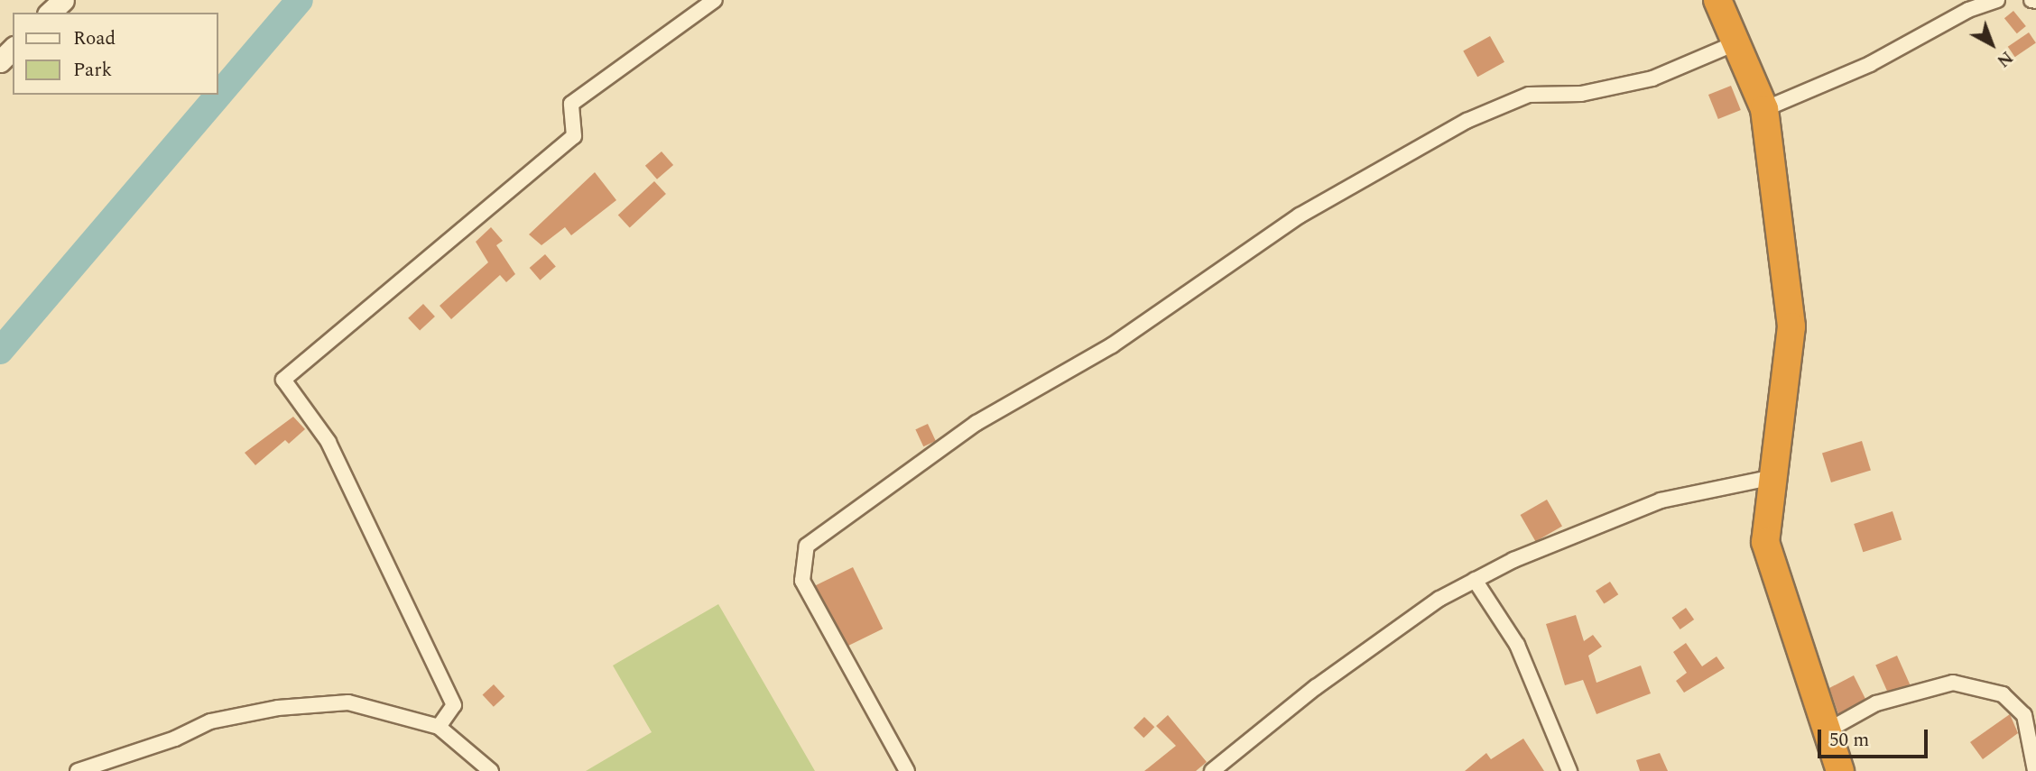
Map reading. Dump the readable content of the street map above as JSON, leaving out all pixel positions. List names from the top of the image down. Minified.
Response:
{"legend":["Road","Park"],"scale_bar":"50 m","north":"bottom right"}
